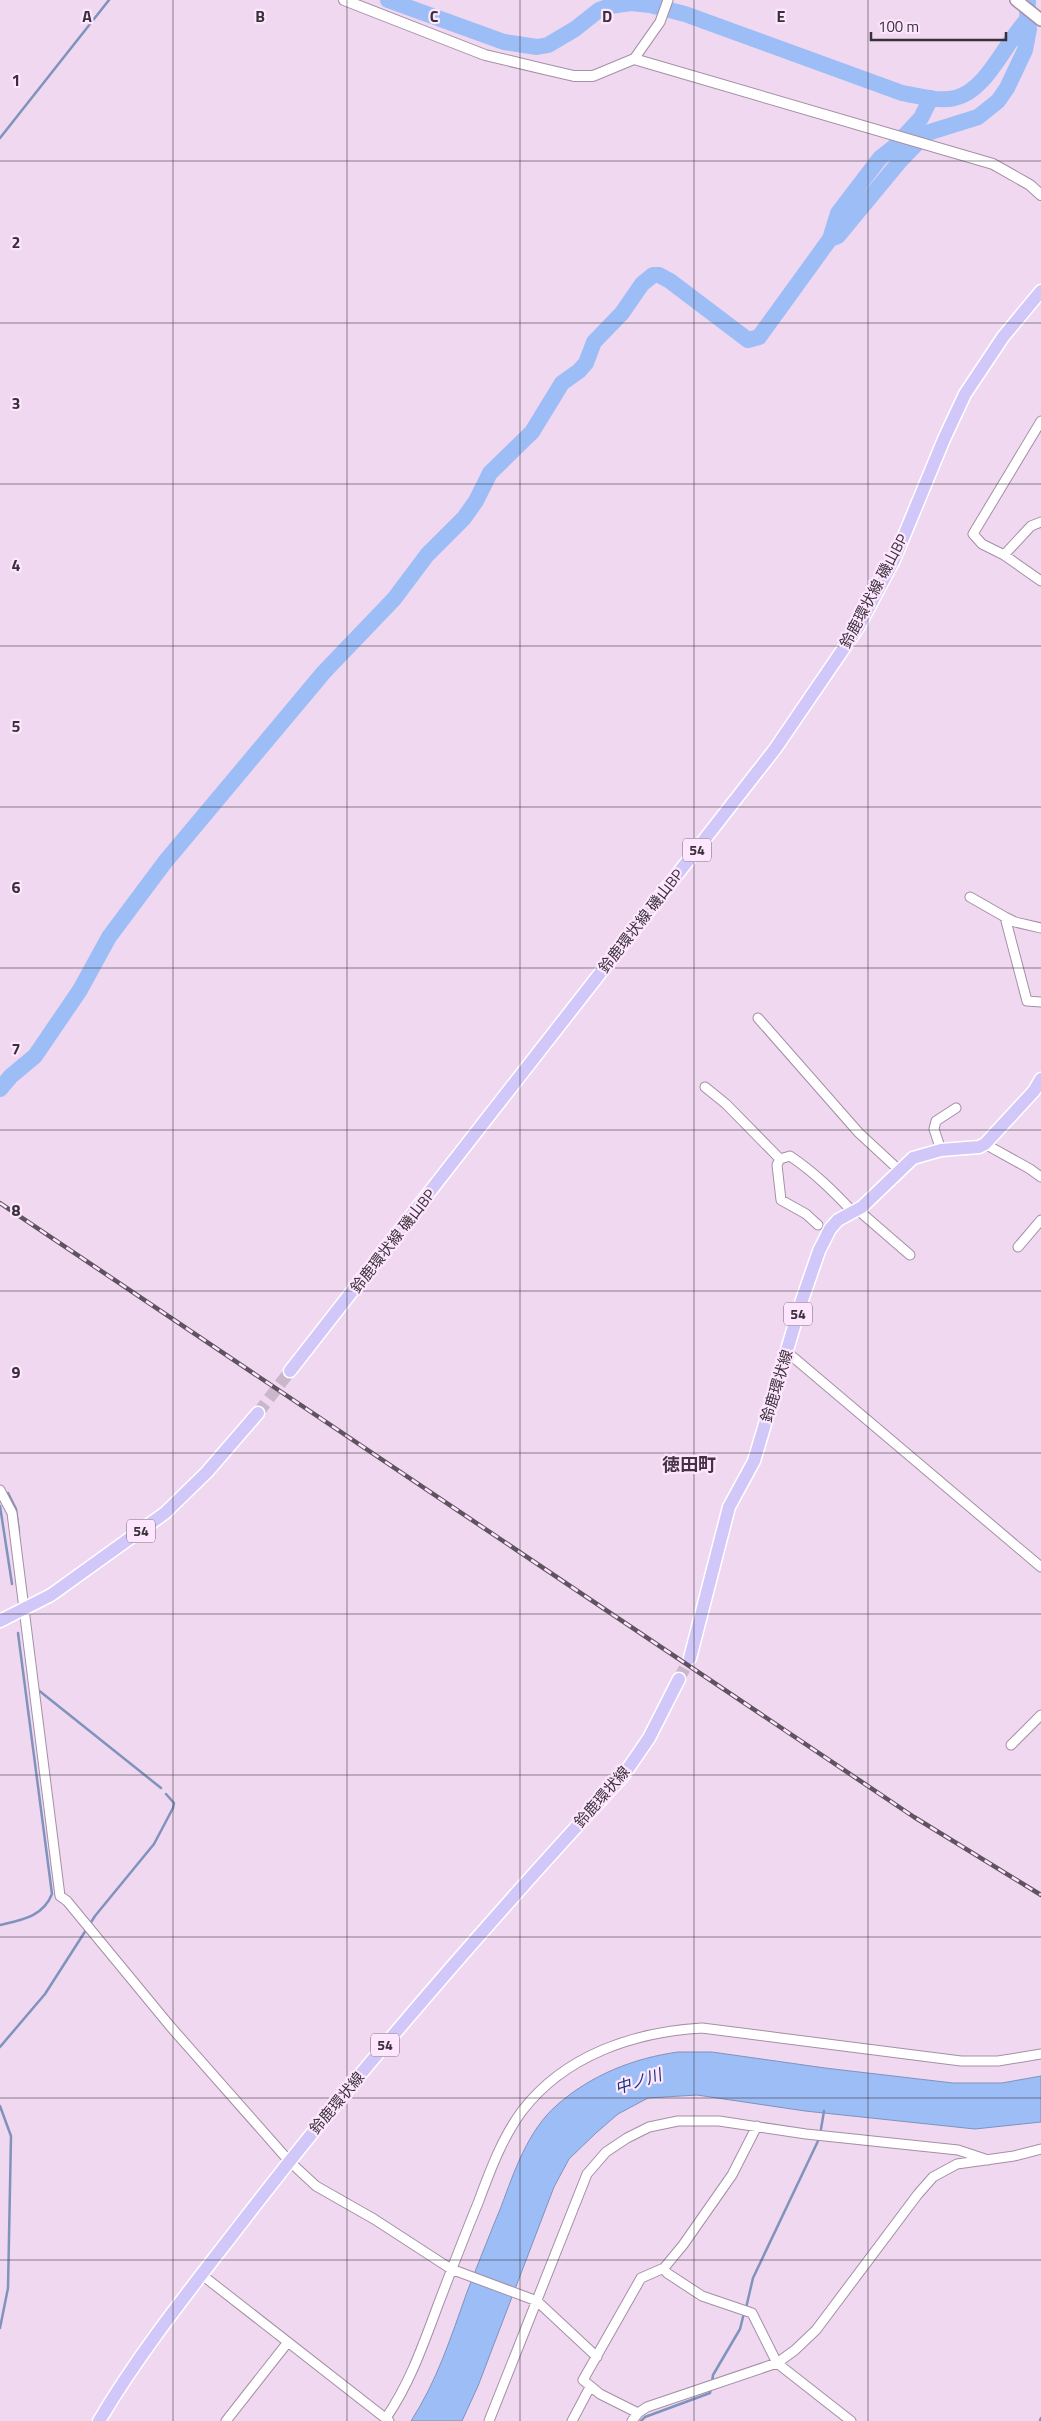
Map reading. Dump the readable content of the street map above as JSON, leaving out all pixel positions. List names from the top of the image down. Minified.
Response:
{"streets":{"main road":["鈴鹿環状線 磯山BP","54","鈴鹿環状線"]},"districts":["徳田町"],"water":["中ノ川"],"scale_bar":"100 m","grid":{"columns":["A","B","C","D","E"],"rows":["1","2","3","4","5","6","7","8","9"]}}
